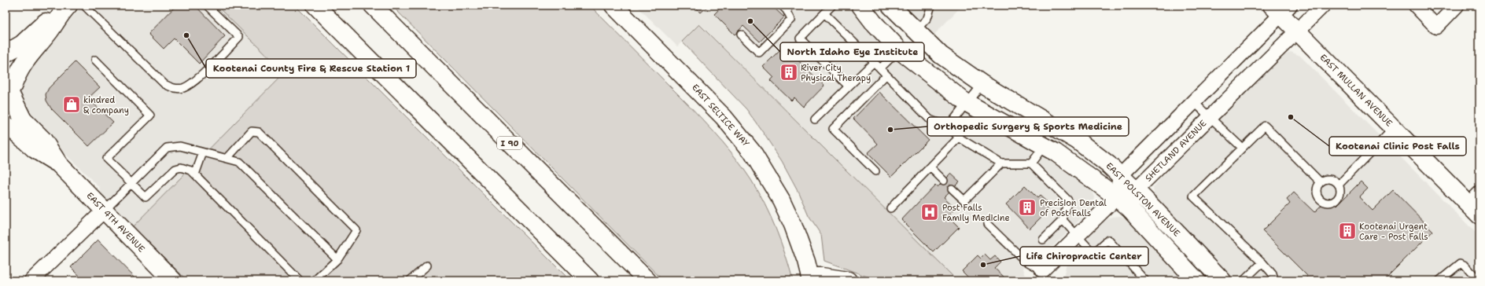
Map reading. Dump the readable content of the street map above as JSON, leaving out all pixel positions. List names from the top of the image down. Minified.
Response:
{"streets":{"main road":["EAST MULLAN AVENUE","EAST SELTICE WAY","I 90","EAST POLSTON AVENUE","EAST 4TH AVENUE"],"street":["SHETLAND AVENUE"]},"crossings":[["EAST MULLAN AVENUE","SHETLAND AVENUE"],["SHETLAND AVENUE","EAST POLSTON AVENUE"]],"places":{"other":["North Idaho Eye Institute","Kootenai County Fire & Rescue Station 1","Kootenai Clinic Post Falls","Orthopedic Surgery & Sports Medicine","Life Chiropractic Center"],"building":["River City Physical Therapy","Precision Dental of Post Falls","Kootenai Urgent Care - Post Falls"],"shop":["kindred & company"],"hospital":["Post Falls Family Medicine"]}}
